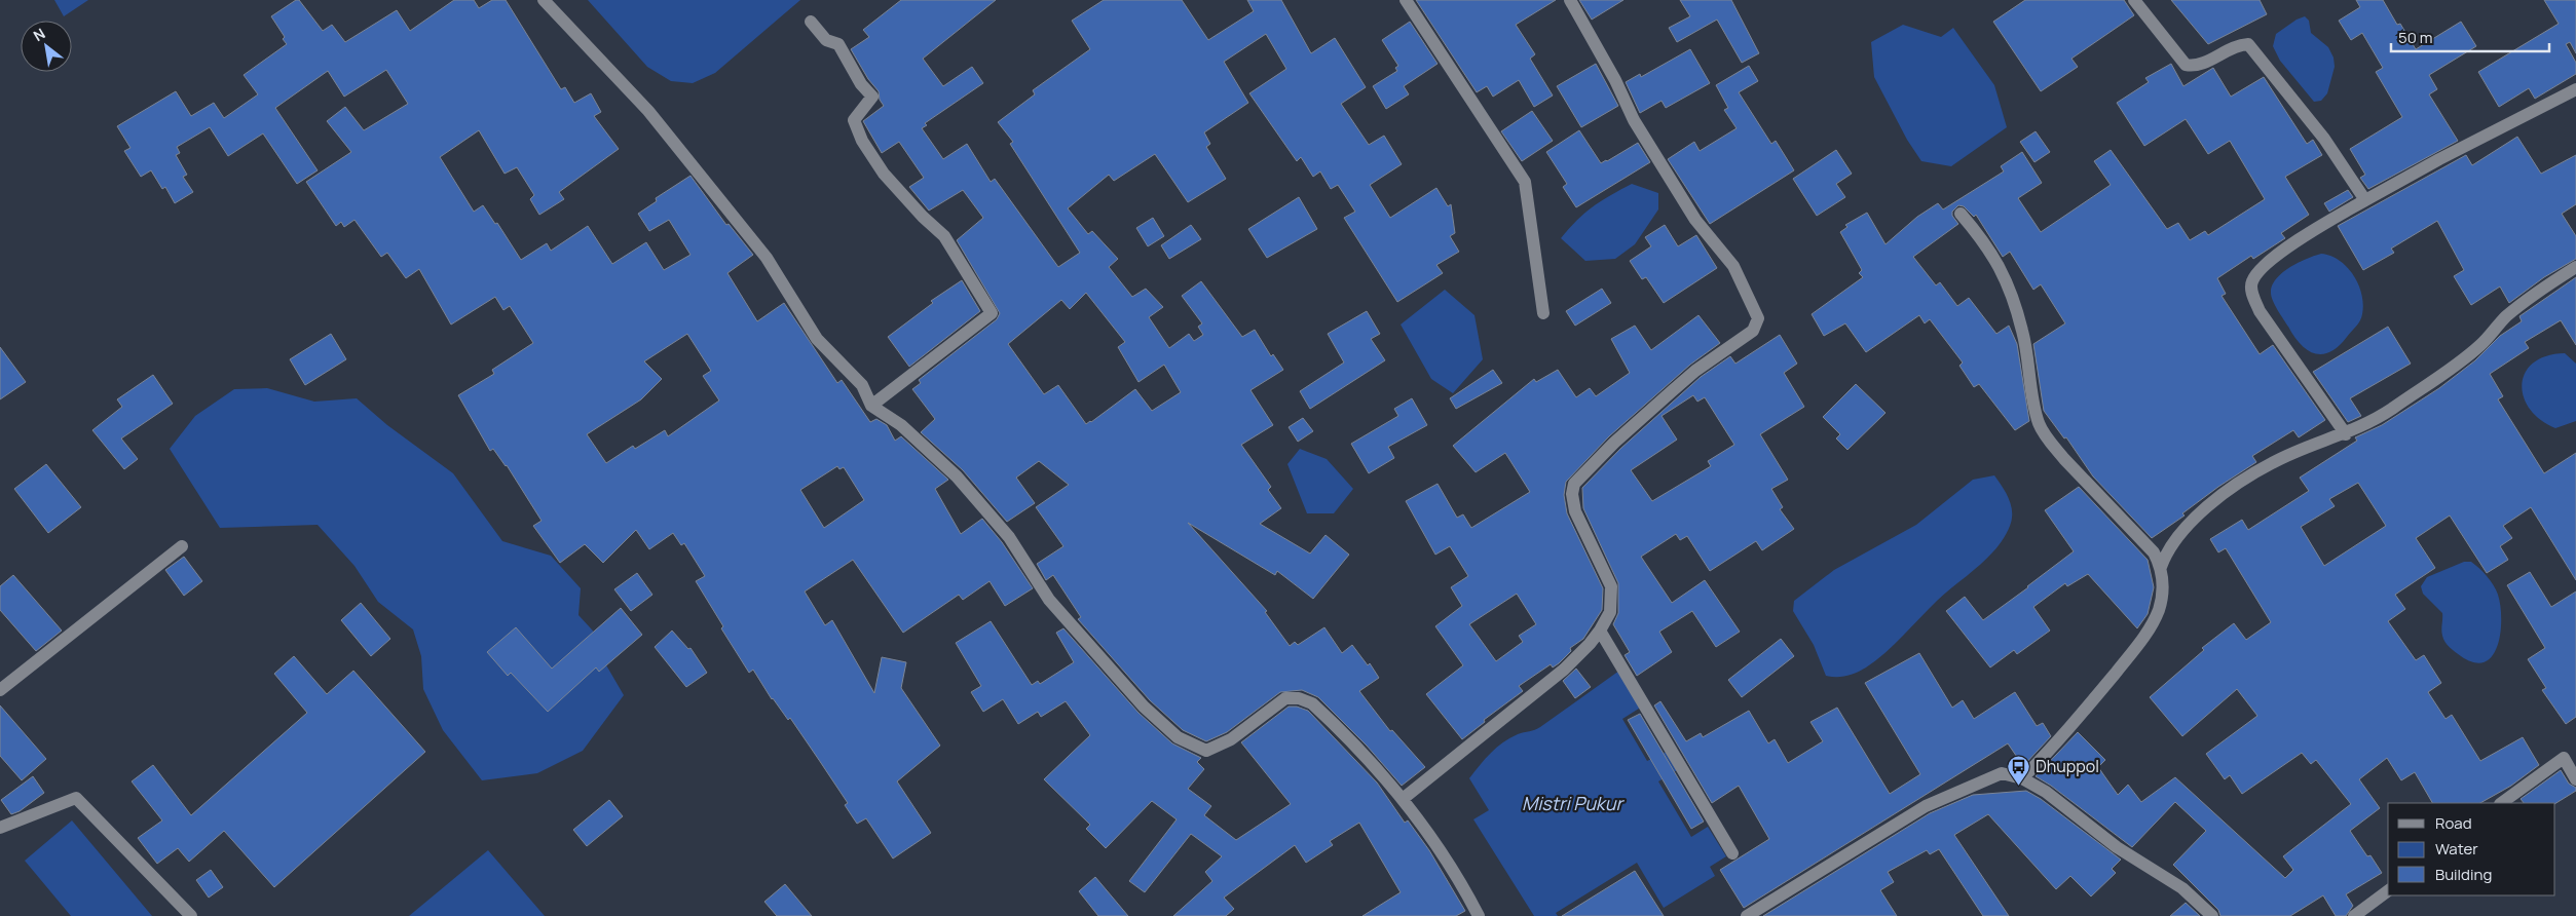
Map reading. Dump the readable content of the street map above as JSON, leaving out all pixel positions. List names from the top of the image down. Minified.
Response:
{"water":["Mistri Pukur"],"places":{"bus stop":["Dhuppol"]},"legend":["Road","Water","Building"],"scale_bar":"50 m","north":"top left"}
